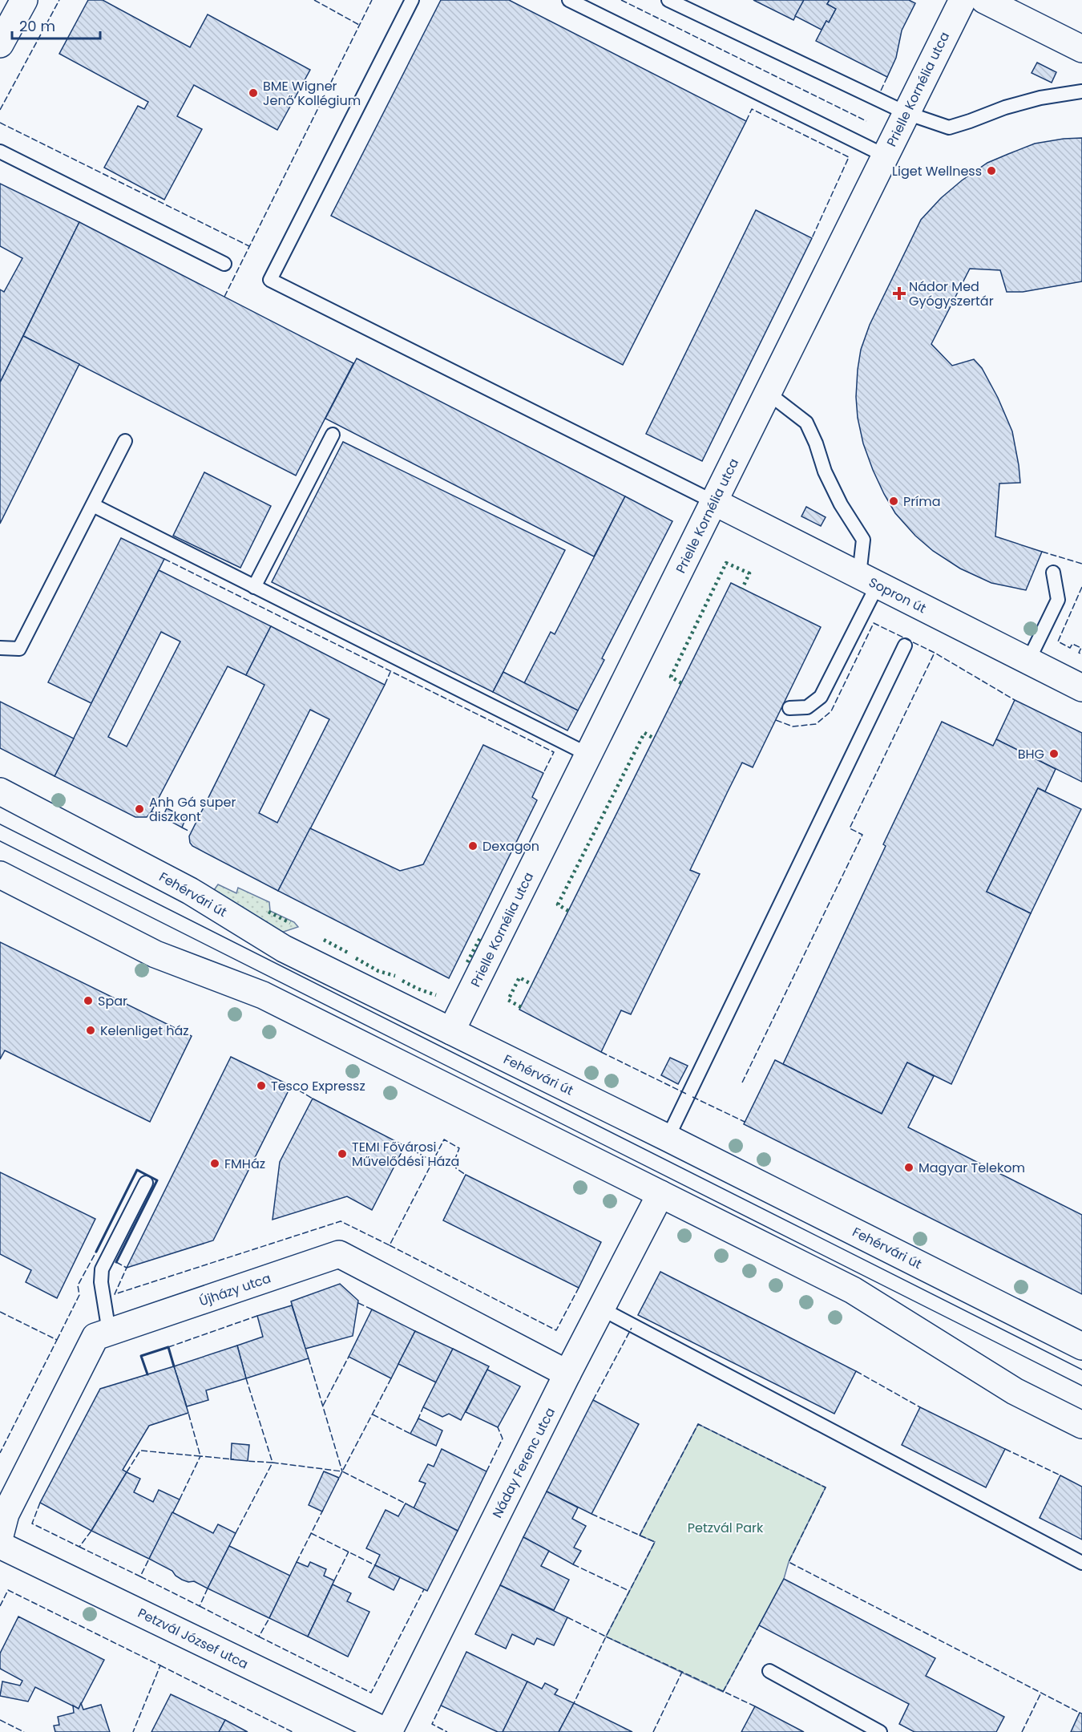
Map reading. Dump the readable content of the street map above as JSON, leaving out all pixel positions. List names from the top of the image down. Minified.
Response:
{"streets":{"street":["Prielle Kornélia utca","Sopron út","Fehérvári út","Újházy utca","Náday Ferenc utca","Petzvál József utca"]},"crossings":[["Prielle Kornélia utca","Sopron út"],["Prielle Kornélia utca","Fehérvári út"],["Újházy utca","Náday Ferenc utca"],["Náday Ferenc utca","Petzvál József utca"]],"parks":["Petzvál Park"],"places":{"other":["BME Wigner Jenő Kollégium","Liget Wellness","Príma","BHG","Anh Gá super diszkont","Dexagon","Spar","Kelenliget ház","Tesco Expressz","TEMI Fővárosi Művelődési Háza","FMHáz","Magyar Telekom"],"health":["Nádor Med Gyógyszertár"]},"scale_bar":"20 m"}
